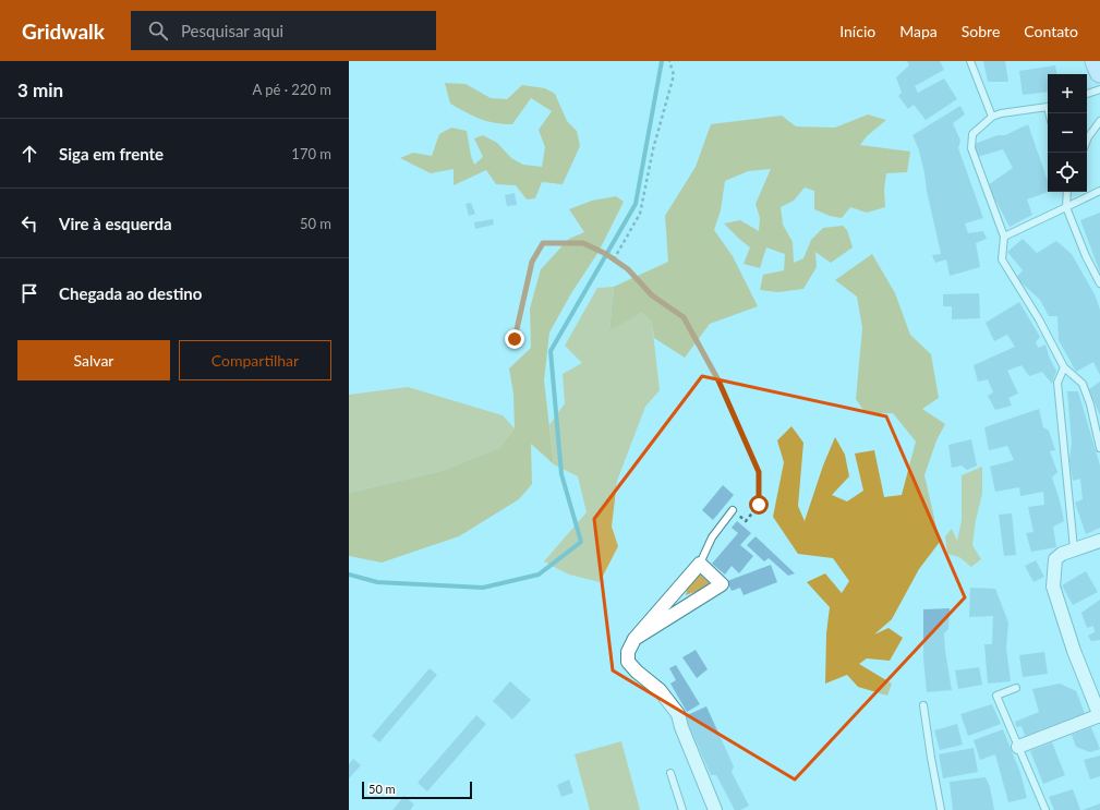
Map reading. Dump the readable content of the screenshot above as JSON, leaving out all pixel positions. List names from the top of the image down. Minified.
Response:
{"scale_bar":"50 m","page":{"header":"Gridwalk","search":"Pesquisar aqui","nav":["Início","Mapa","Sobre","Contato"],"heading":["3 min","A pé · 220 m"],"map_buttons":["+","−"],"list":[["Siga em frente","170 m"],["Vire à esquerda","50 m"],"Chegada ao destino"],"buttons":["Salvar","Compartilhar"],"scale":"50 m"}}
